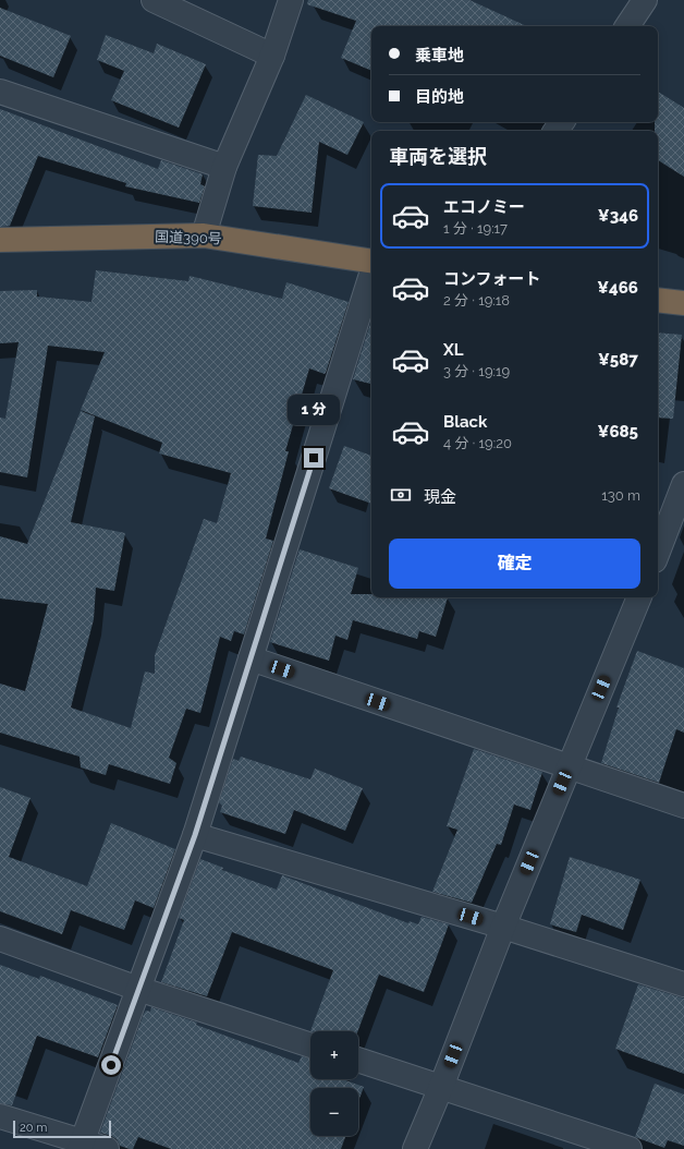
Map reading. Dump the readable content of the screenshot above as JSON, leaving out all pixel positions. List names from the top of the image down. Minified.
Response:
{"streets":{"highway":["国道390号"]},"scale_bar":"20 m","page":{"banner":["乗車地","目的地"],"heading":"車両を選択","list":[{"name":"エコノミー","note":"1 分 · 19:17","value":"¥346"},{"name":"コンフォート","note":"2 分 · 19:18","value":"¥466"},{"name":"XL","note":"3 分 · 19:19","value":"¥587"},{"name":"Black","note":"4 分 · 19:20","value":"¥685"}],"bubble":"1 分","pay":["現金","130 m"],"buttons":"確定","map_buttons":["+","−"],"scale":"20 m"}}
